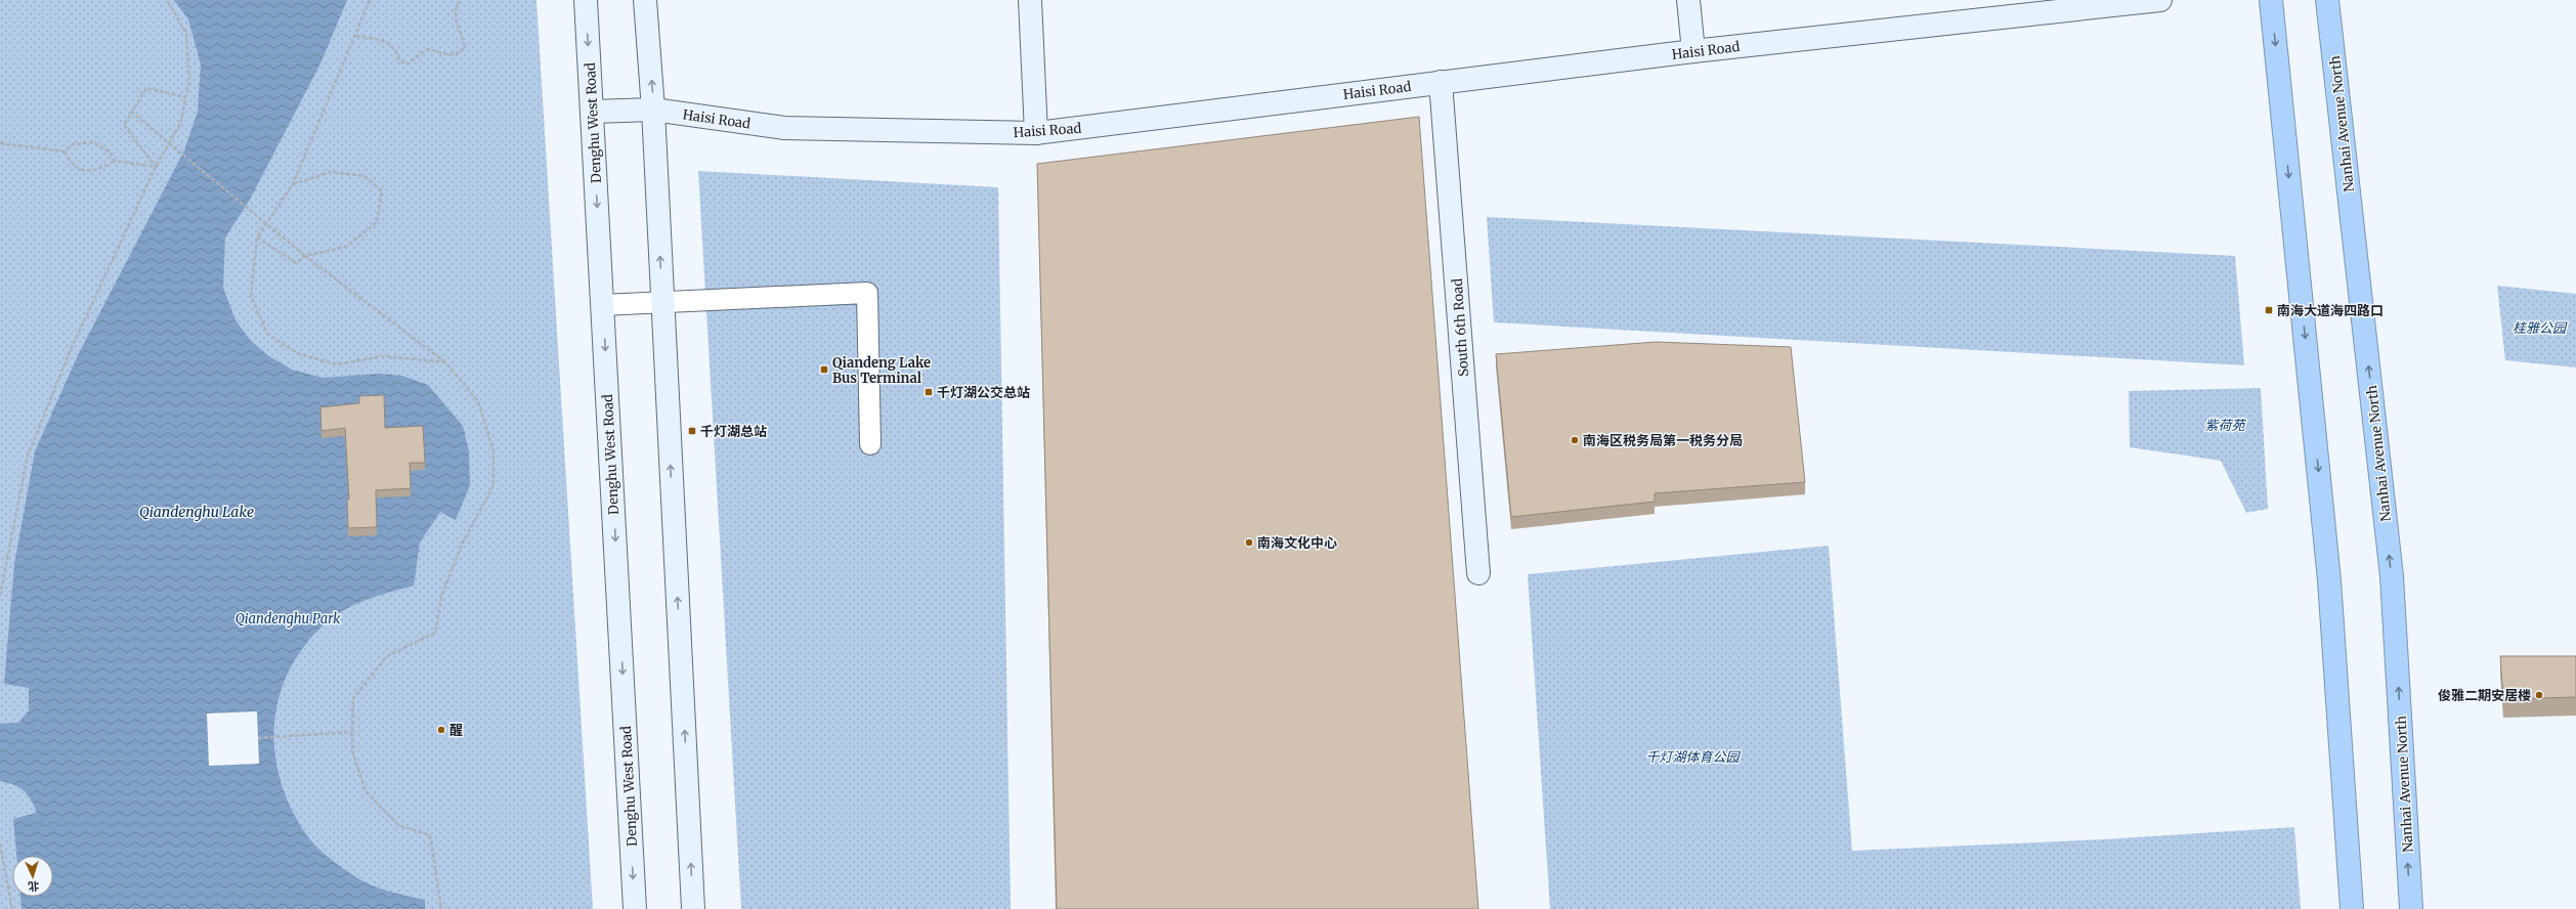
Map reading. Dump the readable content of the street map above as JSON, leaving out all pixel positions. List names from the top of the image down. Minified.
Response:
{"streets":{"highway":["Nanhai Avenue North"],"main road":["Haisi Road","Denghu West Road","South 6th Road"]},"crossings":[["Haisi Road","Denghu West Road"],["Haisi Road","South 6th Road"]],"water":["Qiandenghu Lake"],"parks":["桂雅公园","紫荷苑","Qiandenghu Park","千灯湖体育公园"],"places":{"transit":["南海大道海四路口","Qiandeng Lake Bus Terminal","千灯湖公交总站","千灯湖总站"],"other":["南海区税务局第一税务分局","南海文化中心","俊雅二期安居楼","醒"]},"north":"bottom"}
